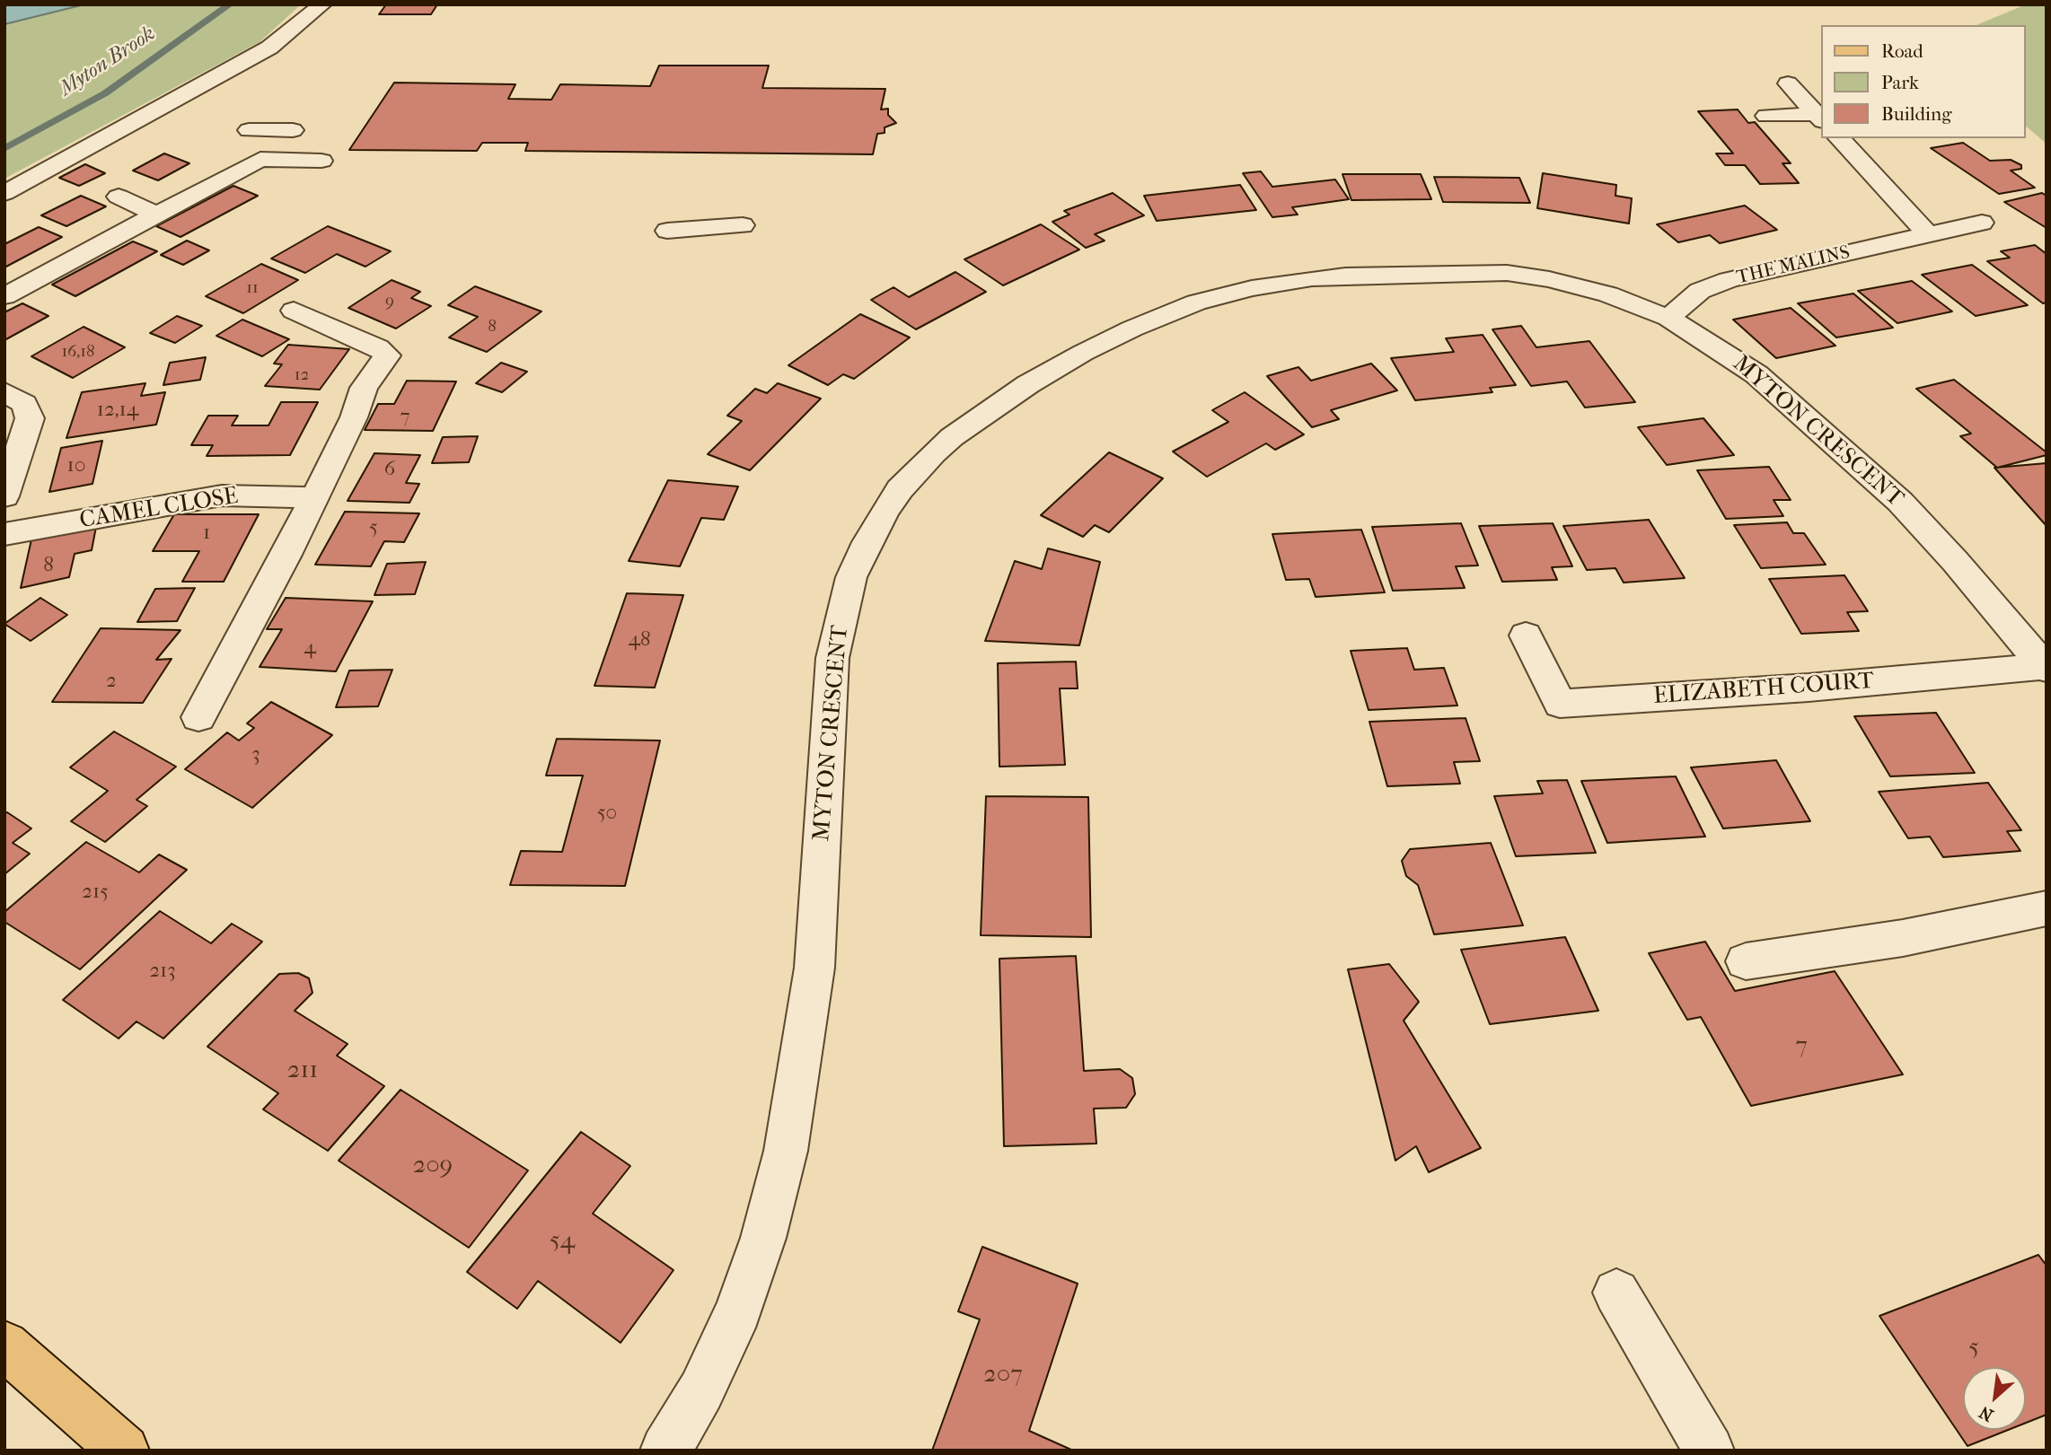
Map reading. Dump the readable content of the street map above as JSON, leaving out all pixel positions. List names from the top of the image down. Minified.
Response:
{"streets":{"street":["THE MALINS","MYTON CRESCENT","CAMEL CLOSE","ELIZABETH COURT"]},"crossings":[["THE MALINS","MYTON CRESCENT"],["MYTON CRESCENT","ELIZABETH COURT"]],"water":["Myton Brook"],"house_numbers":["11","9","8","16,18","12","12,14","7","10","6","5","1","8","48","4","2","3","50","215","213","7","211","209","54","5","207"],"legend":["Road","Park","Building"],"north":"bottom left"}
